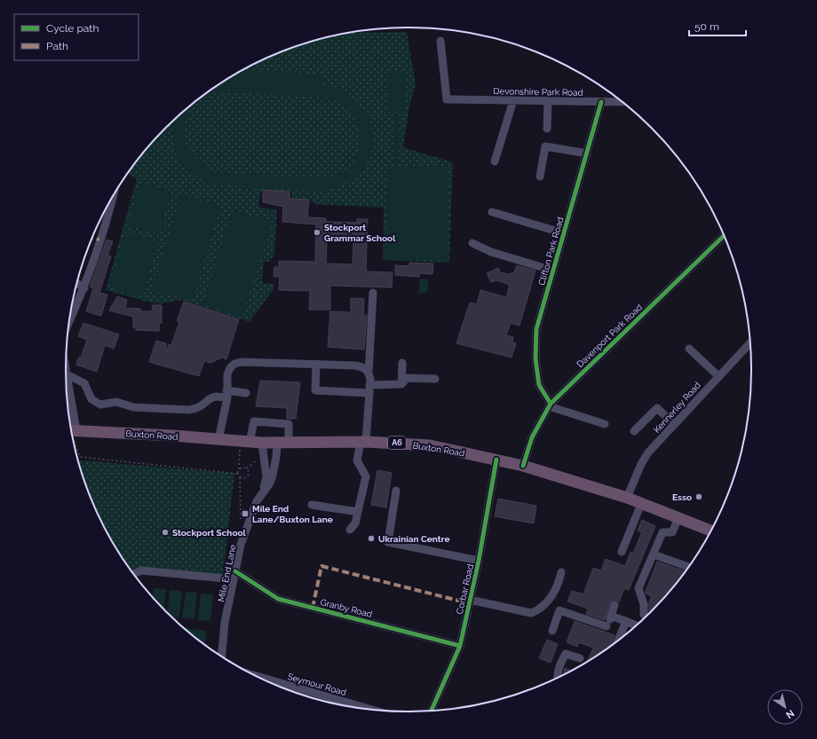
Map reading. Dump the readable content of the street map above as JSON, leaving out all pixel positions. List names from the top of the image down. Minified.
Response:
{"streets":{"highway":["Buxton Road","A6"],"street":["Devonshire Park Road","Clifton Park Road","Davenport Park Road","Kennerley Road","Mile End Lane","Corbar Road","Granby Road","Seymour Road"]},"crossings":[["Devonshire Park Road","Clifton Park Road"],["Clifton Park Road","Davenport Park Road"],["Davenport Park Road","Buxton Road"],["Kennerley Road","Buxton Road"],["Buxton Road","Mile End Lane"],["Buxton Road","Corbar Road"],["Mile End Lane","Granby Road"],["Corbar Road","Granby Road"]],"places":{"other":["Stockport Grammar School","Esso","Stockport School","Ukrainian Centre"],"transit":["Mile End Lane/Buxton Lane"]},"legend":["Cycle path","Path"],"scale_bar":"50 m","north":"bottom right"}
